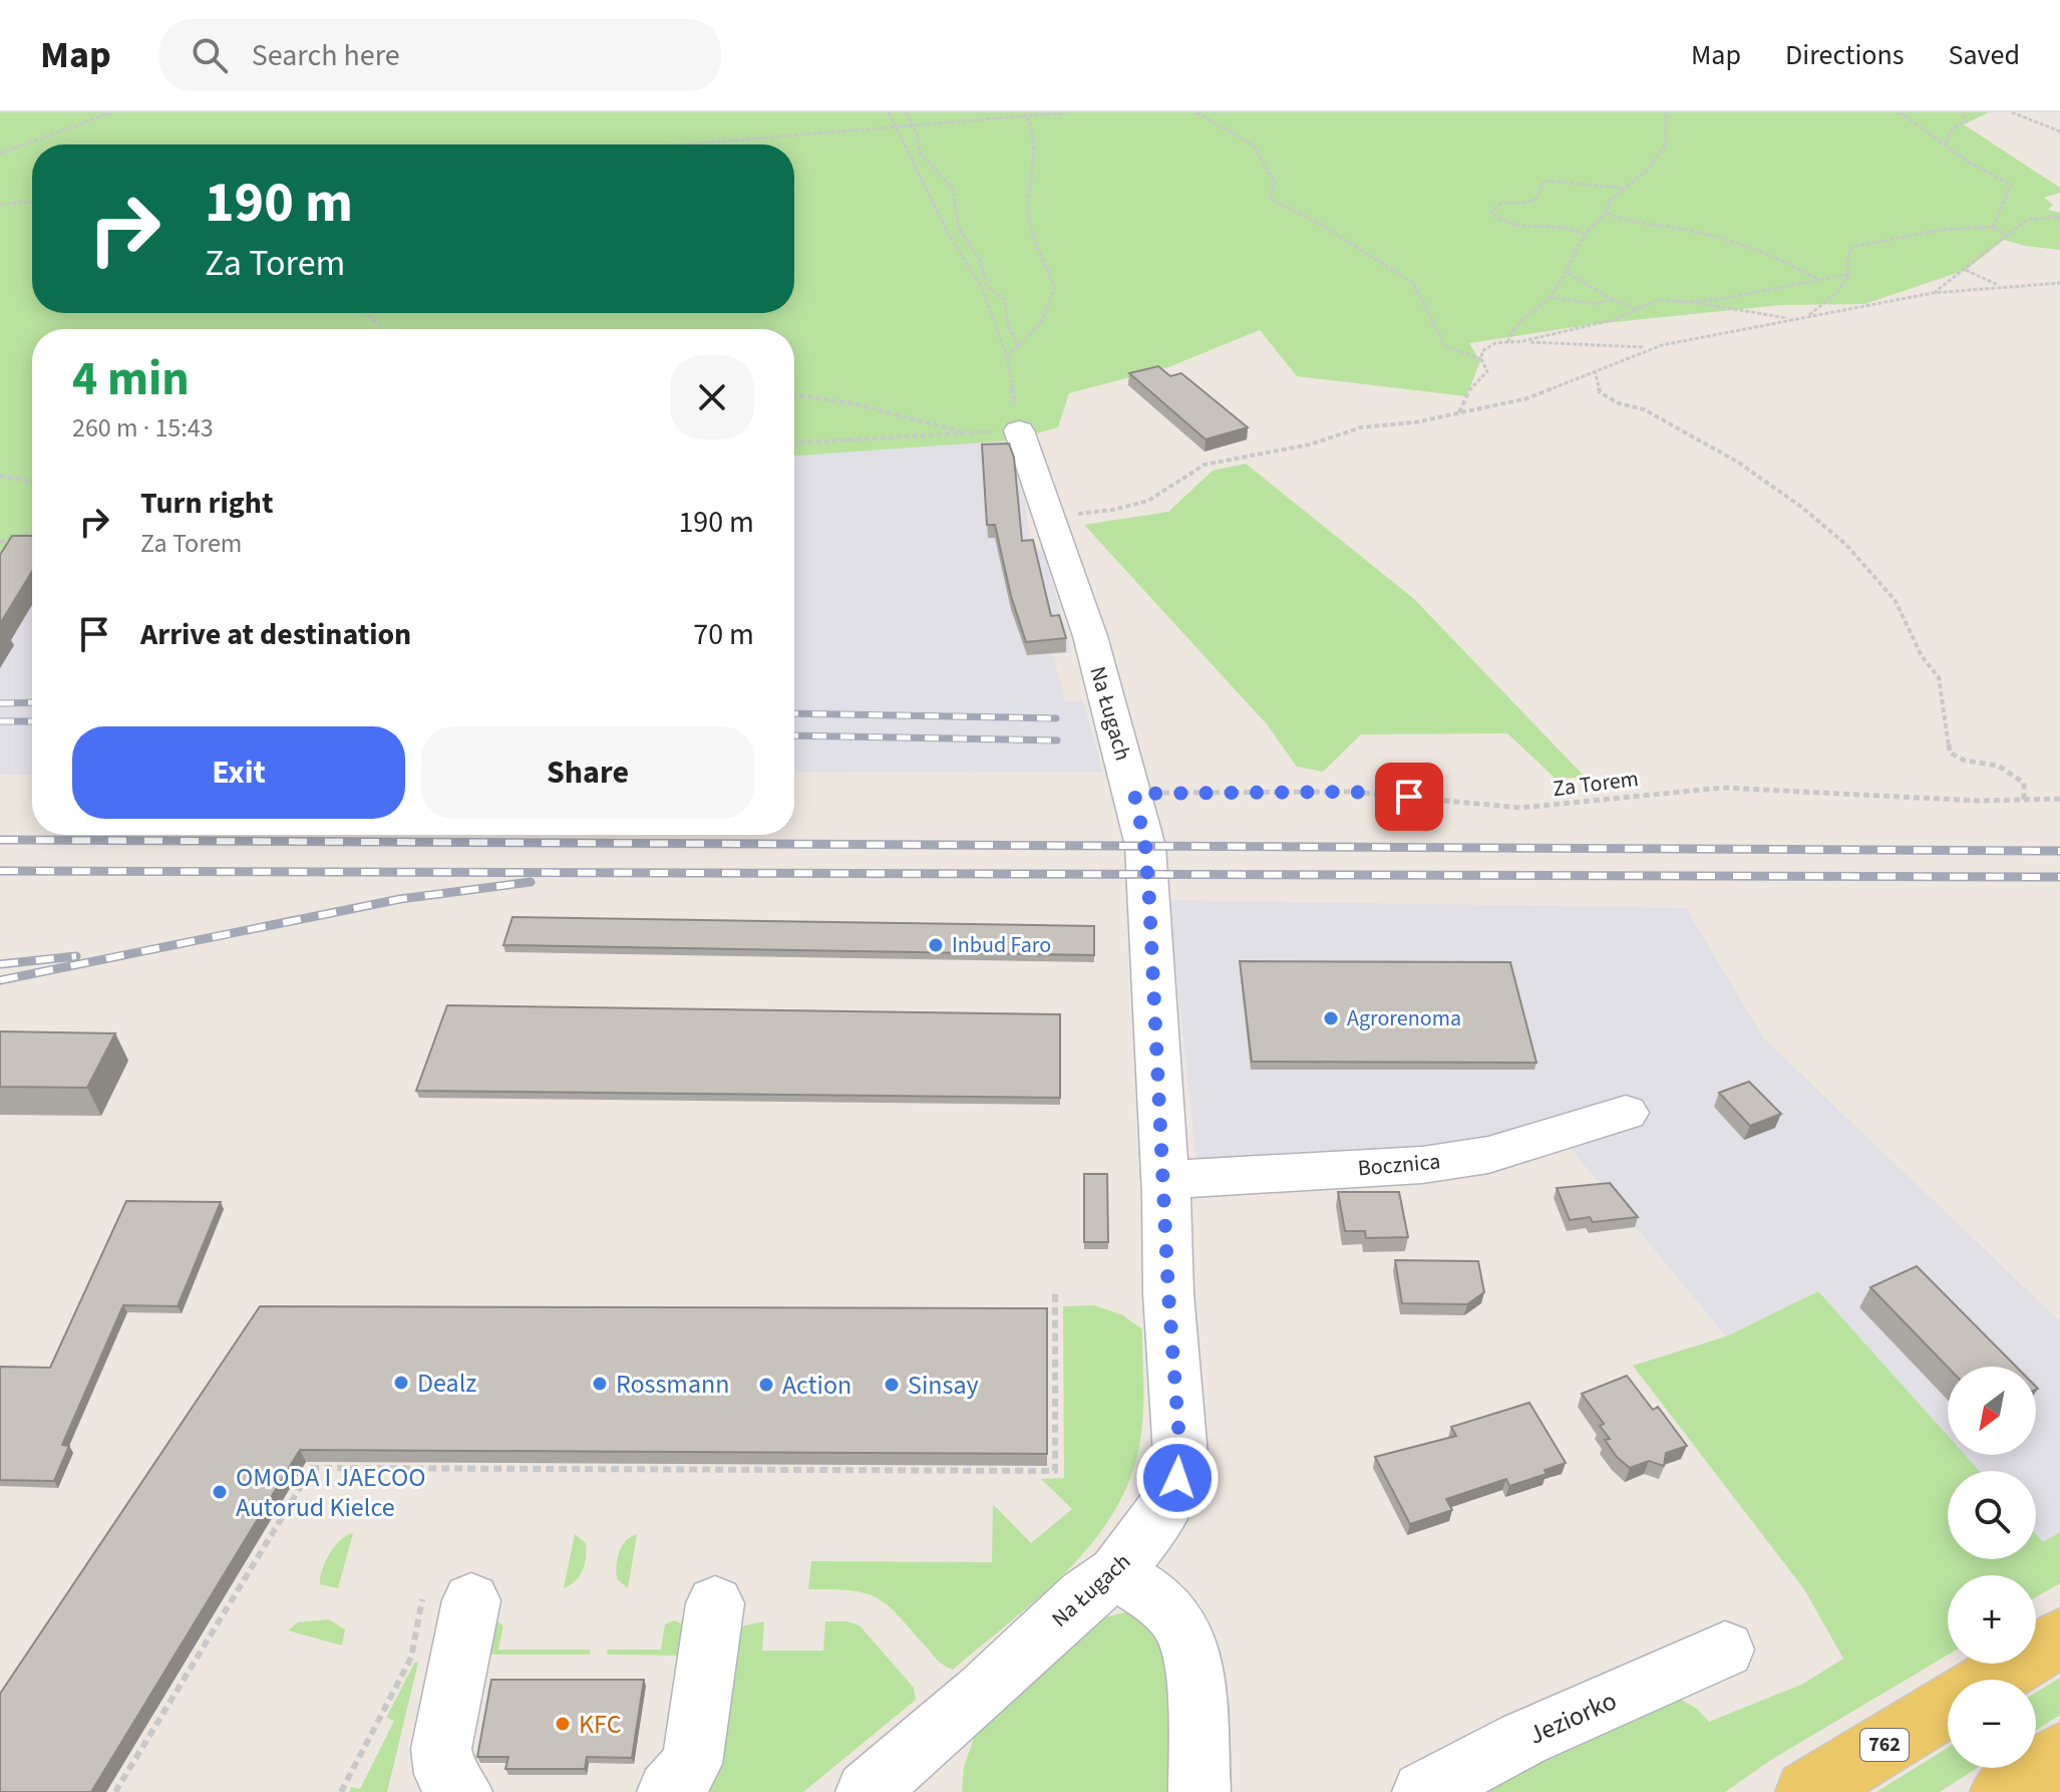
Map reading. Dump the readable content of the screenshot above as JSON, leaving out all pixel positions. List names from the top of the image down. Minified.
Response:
{"streets":{"main road":["762"],"street":["Na Ługach","Bocznica","Jeziorko"],"path":["Za Torem"]},"crossings":[["Na Ługach","Za Torem"],["Na Ługach","Bocznica"]],"places":["Inbud Faro","Agrorenoma","Dealz","Rossmann","Action","Sinsay","OMODA I JAECOO Autorud Kielce","KFC"],"north":"bottom left","page":{"header":"Map","search":"Search here","nav":["Map","Directions","Saved"],"turn":["190 m","Za Torem"],"heading":["4 min","260 m · 15:43"],"list":[{"name":"Turn right","note":"Za Torem","value":"190 m"},{"name":"Arrive at destination","value":"70 m"}],"buttons":["Exit","Share"],"map_buttons":["+","−"]}}
